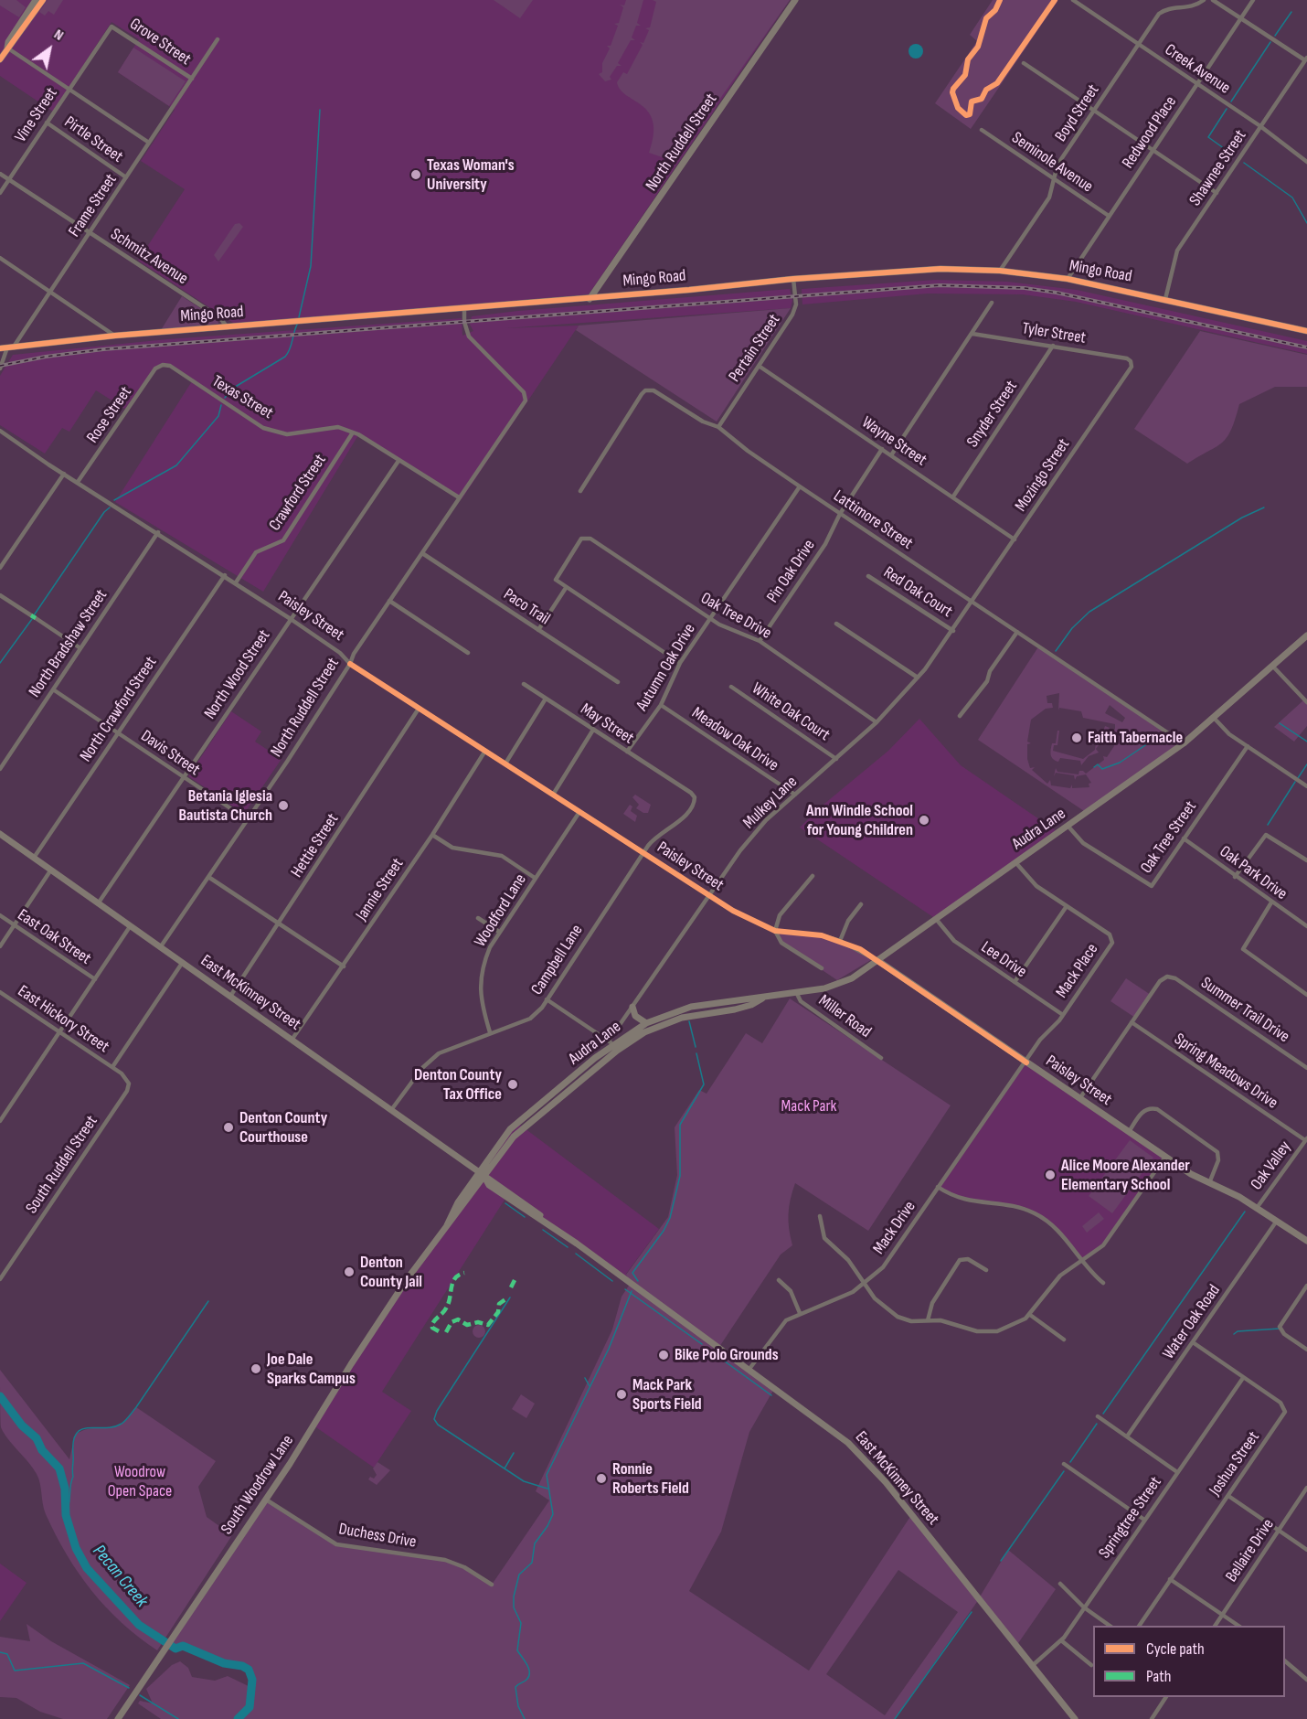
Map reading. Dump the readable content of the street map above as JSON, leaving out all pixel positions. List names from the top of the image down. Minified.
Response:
{"streets":{"street":["Grove Street","Creek Avenue","Boyd Street","Vine Street","Redwood Place","Pirtle Street","North Ruddell Street","Seminole Avenue","Shawnee Street","Frame Street","Schmitz Avenue","Mingo Road","Tyler Street","Pertain Street","Texas Street","Snyder Street","Rose Street","Wayne Street","Mozingo Street","Crawford Street","Lattimore Street","Pin Oak Drive","Red Oak Court","Paco Trail","Paisley Street","Oak Tree Drive","North Bradshaw Street","Autumn Oak Drive","North Wood Street","North Crawford Street","White Oak Court","May Street","Meadow Oak Drive","Davis Street","Mulkey Lane","Audra Lane","Oak Tree Street","Hettie Street","Oak Park Drive","Jannie Street","Woodford Lane","East Oak Street","Campbell Lane","Lee Drive","Mack Place","East McKinney Street","Summer Trail Drive","Miller Road","East Hickory Street","Spring Meadows Drive","South Ruddell Street","Oak Valley","Mack Drive","Water Oak Road","Joshua Street","South Woodrow Lane","Springtree Street","Duchess Drive","Bellaire Drive"]},"crossings":[["Grove Street","Vine Street"],["Grove Street","Frame Street"],["Creek Avenue","Boyd Street"],["Creek Avenue","Redwood Place"],["Creek Avenue","Shawnee Street"],["Boyd Street","Seminole Avenue"],["Boyd Street","Mingo Road"],["Vine Street","Pirtle Street"],["Vine Street","Schmitz Avenue"],["Redwood Place","Seminole Avenue"],["Redwood Place","Mingo Road"],["Pirtle Street","Frame Street"],["North Ruddell Street","Mingo Road"],["North Ruddell Street","Texas Street"],["North Ruddell Street","Paco Trail"],["North Ruddell Street","Paisley Street"],["North Ruddell Street","Davis Street"],["North Ruddell Street","East McKinney Street"],["Shawnee Street","Mingo Road"],["Frame Street","Schmitz Avenue"],["Frame Street","Mingo Road"],["Schmitz Avenue","Mingo Road"],["Mingo Road","Pertain Street"],["Tyler Street","Snyder Street"],["Tyler Street","Mozingo Street"],["Pertain Street","Wayne Street"],["Pertain Street","Lattimore Street"],["Texas Street","Rose Street"],["Texas Street","Crawford Street"],["Texas Street","North Wood Street"],["Snyder Street","Wayne Street"],["Rose Street","Paisley Street"],["Wayne Street","Mozingo Street"],["Mozingo Street","Lattimore Street"],["Mozingo Street","Mulkey Lane"],["Crawford Street","Paisley Street"],["Lattimore Street","Pin Oak Drive"],["Lattimore Street","Autumn Oak Drive"],["Lattimore Street","Mulkey Lane"],["Lattimore Street","Audra Lane"],["Pin Oak Drive","Oak Tree Drive"],["Red Oak Court","Mulkey Lane"],["Paisley Street","North Bradshaw Street"],["Paisley Street","North Wood Street"],["Paisley Street","North Crawford Street"],["Paisley Street","Mulkey Lane"],["Paisley Street","Audra Lane"],["Paisley Street","Hettie Street"],["Paisley Street","Jannie Street"],["Paisley Street","Woodford Lane"],["Paisley Street","Campbell Lane"],["Paisley Street","Mack Place"],["Paisley Street","Oak Valley"],["Paisley Street","Mack Drive"],["Paisley Street","Water Oak Road"],["Oak Tree Drive","Autumn Oak Drive"],["Oak Tree Drive","Mulkey Lane"],["North Bradshaw Street","Davis Street"],["Autumn Oak Drive","May Street"],["Autumn Oak Drive","Meadow Oak Drive"],["North Wood Street","Davis Street"],["North Wood Street","East McKinney Street"],["North Crawford Street","Davis Street"],["North Crawford Street","East McKinney Street"],["White Oak Court","Mulkey Lane"],["May Street","Campbell Lane"],["Meadow Oak Drive","Mulkey Lane"],["Mulkey Lane","Audra Lane"],["Audra Lane","Oak Tree Street"],["Audra Lane","Lee Drive"],["Audra Lane","Mack Place"],["Audra Lane","East McKinney Street"],["Audra Lane","Miller Road"],["Audra Lane","South Woodrow Lane"],["Oak Tree Street","Oak Park Drive"],["Hettie Street","East McKinney Street"],["Jannie Street","East McKinney Street"],["Woodford Lane","Campbell Lane"],["Campbell Lane","East McKinney Street"],["Lee Drive","Mack Place"],["Mack Place","Mack Drive"],["East McKinney Street","Mack Drive"],["East McKinney Street","Springtree Street"],["Summer Trail Drive","Spring Meadows Drive"],["East Hickory Street","South Ruddell Street"],["Spring Meadows Drive","Oak Valley"],["Water Oak Road","Joshua Street"],["Joshua Street","Springtree Street"],["South Woodrow Lane","Duchess Drive"]],"water":["Pecan Creek"],"parks":["Mack Park","Woodrow Open Space"],"places":["Texas Woman's University","Faith Tabernacle","Betania Iglesia Bautista Church","Ann Windle School for Young Children","Denton County Tax Office","Denton County Courthouse","Alice Moore Alexander Elementary School","Denton County Jail","Bike Polo Grounds","Joe Dale Sparks Campus","Mack Park Sports Field","Ronnie Roberts Field"],"legend":["Cycle path","Path"],"north":"top right"}
